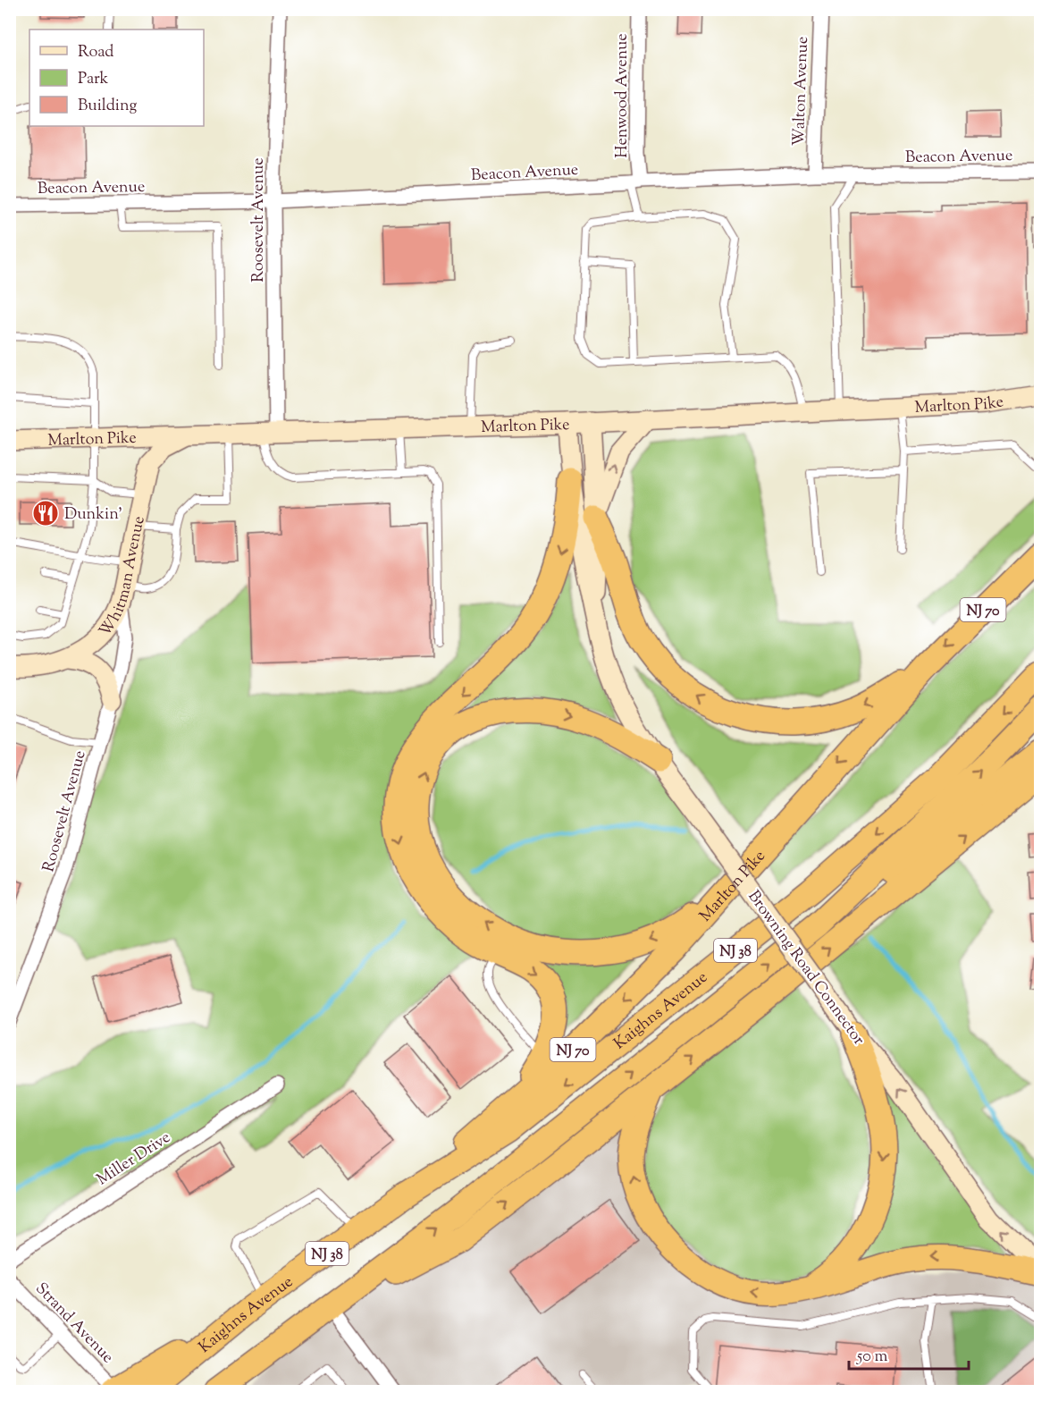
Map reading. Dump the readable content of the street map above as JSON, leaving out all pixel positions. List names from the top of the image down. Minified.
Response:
{"streets":{"highway":["Marlton Pike","NJ 70","NJ 38","Kaighns Avenue"],"main road":["Whitman Avenue","Browning Road Connector"],"street":["Walton Avenue","Henwood Avenue","Beacon Avenue","Roosevelt Avenue","Miller Drive","Strand Avenue"]},"crossings":[["Walton Avenue","Beacon Avenue"],["Henwood Avenue","Beacon Avenue"],["Beacon Avenue","Roosevelt Avenue"],["Roosevelt Avenue","Marlton Pike"],["Roosevelt Avenue","Whitman Avenue"],["Marlton Pike","Whitman Avenue"],["Marlton Pike","Browning Road Connector"],["Marlton Pike","Kaighns Avenue"]],"one_way":["Marlton Pike"],"places":{"restaurant":["Dunkin'"]},"legend":["Road","Park","Building"],"scale_bar":"50 m"}
